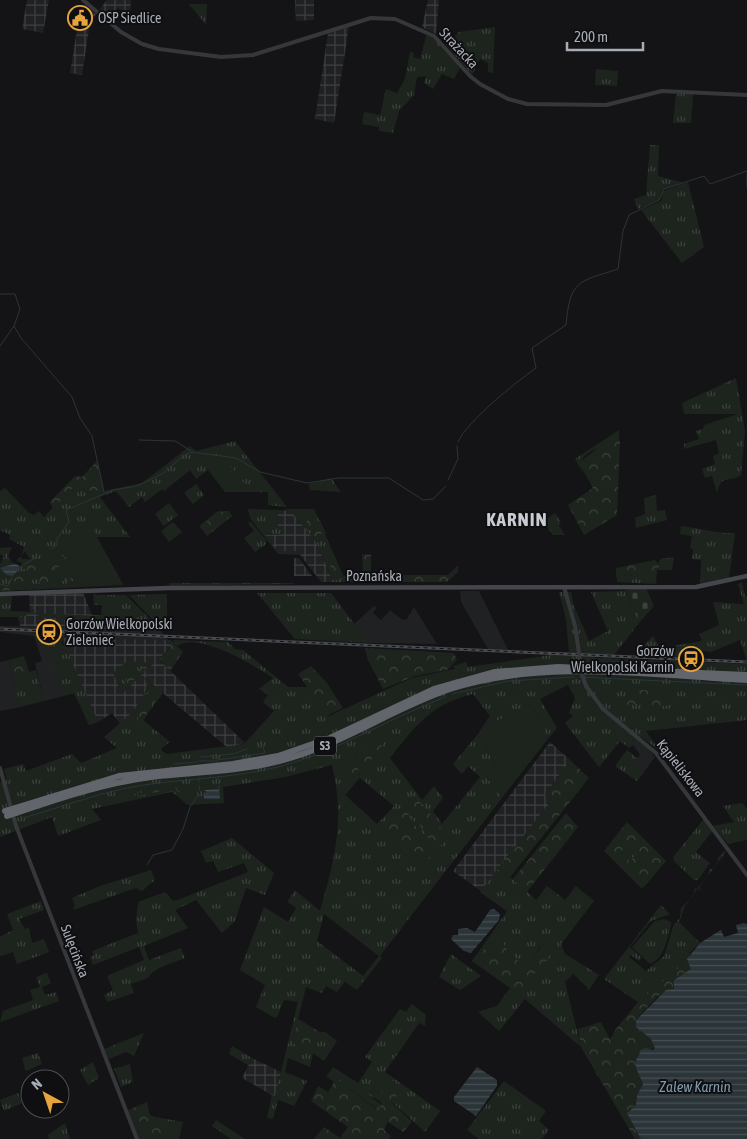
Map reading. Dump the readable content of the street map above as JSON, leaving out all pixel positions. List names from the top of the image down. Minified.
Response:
{"streets":{"highway":["S3"],"main road":["Poznańska"],"street":["Strażacka","Kąpieliskowa","Sulęcińska"]},"crossings":[["Poznańska","Kąpieliskowa"]],"districts":["KARNIN"],"water":["Zalew Karnin"],"places":{"public building":["OSP Siedlice"],"station":["Gorzów Wielkopolski Zieleniec","Gorzów Wielkopolski Karnin"]},"scale_bar":"200 m","north":"top left"}
